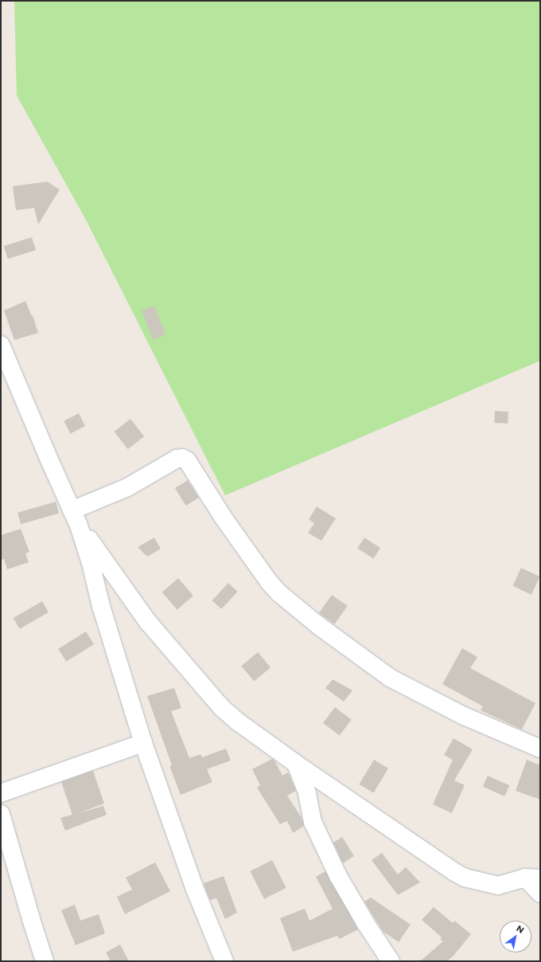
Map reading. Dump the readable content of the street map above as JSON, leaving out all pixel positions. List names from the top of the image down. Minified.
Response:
{"north":"top right"}
